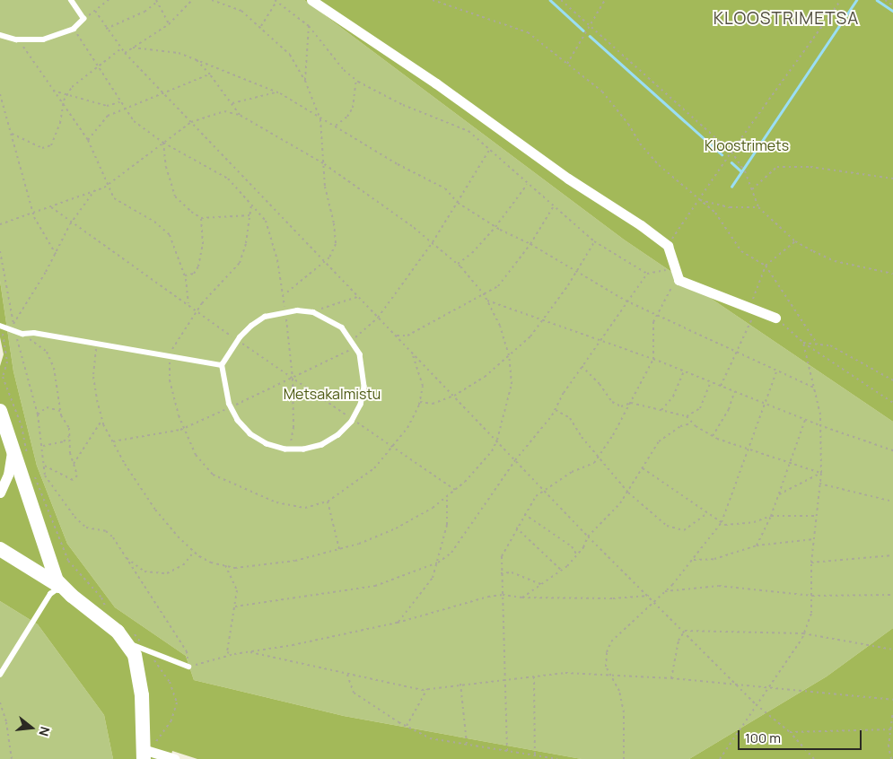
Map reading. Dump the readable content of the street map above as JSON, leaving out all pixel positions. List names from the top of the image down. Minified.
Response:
{"districts":["KLOOSTRIMETSA"],"parks":["Kloostrimets","Metsakalmistu"],"scale_bar":"100 m","north":"right"}
